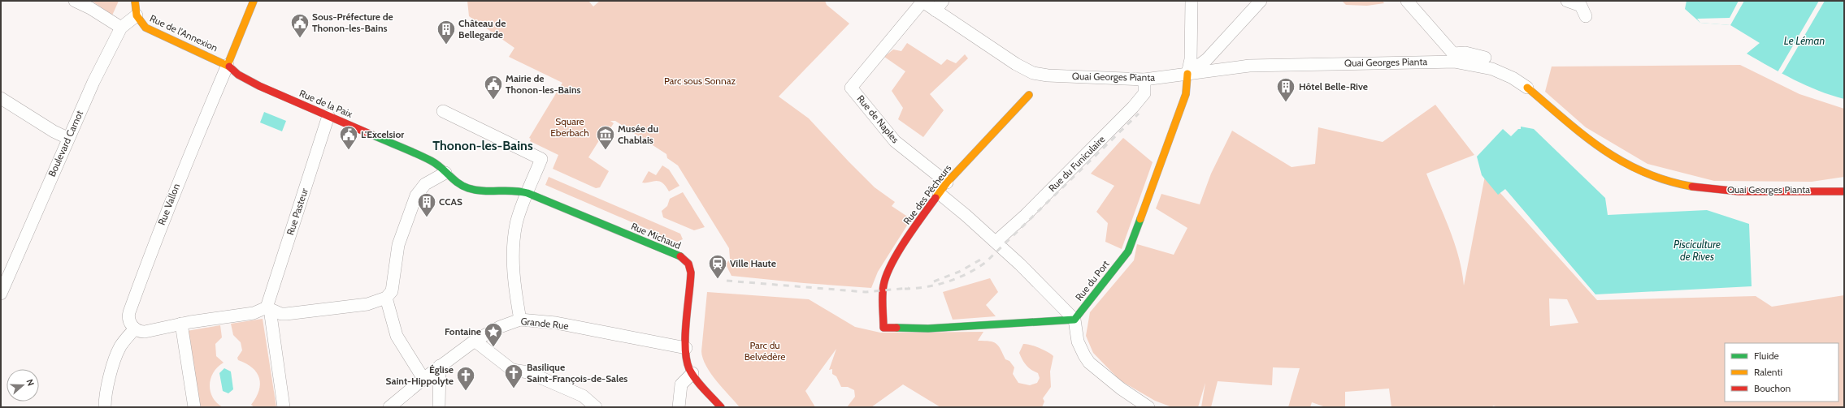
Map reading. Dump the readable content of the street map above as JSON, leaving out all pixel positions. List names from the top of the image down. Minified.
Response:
{"streets":{"street":["Rue de l'Annexion","Quai Georges Pianta","Rue de la Paix","Rue de Naples","Boulevard Carnot","Rue du Funiculaire","Rue des Pêcheurs","Rue Vallon","Rue Pasteur","Rue Michaud","Rue du Port","Grande Rue"]},"crossings":[["Rue de l'Annexion","Rue de la Paix"],["Rue de l'Annexion","Boulevard Carnot"],["Rue de l'Annexion","Rue Vallon"],["Quai Georges Pianta","Rue de Naples"],["Quai Georges Pianta","Rue du Funiculaire"],["Quai Georges Pianta","Rue du Port"],["Rue de la Paix","Rue Vallon"],["Rue de la Paix","Rue Pasteur"],["Rue de la Paix","Rue Michaud"],["Rue de Naples","Rue des Pêcheurs"],["Rue des Pêcheurs","Rue du Port"],["Rue Michaud","Grande Rue"]],"districts":["Thonon-les-Bains"],"water":["Le Léman","Pisciculture de Rives"],"parks":["Parc sous Sonnaz","Square Eberbach","Parc du Belvédère"],"places":{"public building":["Sous-Préfecture de Thonon-les-Bains","Mairie de Thonon-les-Bains","L'Excelsior"],"building":["Château de Bellegarde","Hôtel Belle-Rive","CCAS"],"museum":["Musée du Chablais"],"station":["Ville Haute"],"place":["Fontaine"],"church":["Basilique Saint-François-de-Sales","Église Saint-Hippolyte"]},"legend":["Fluide","Ralenti","Bouchon"],"north":"right"}
